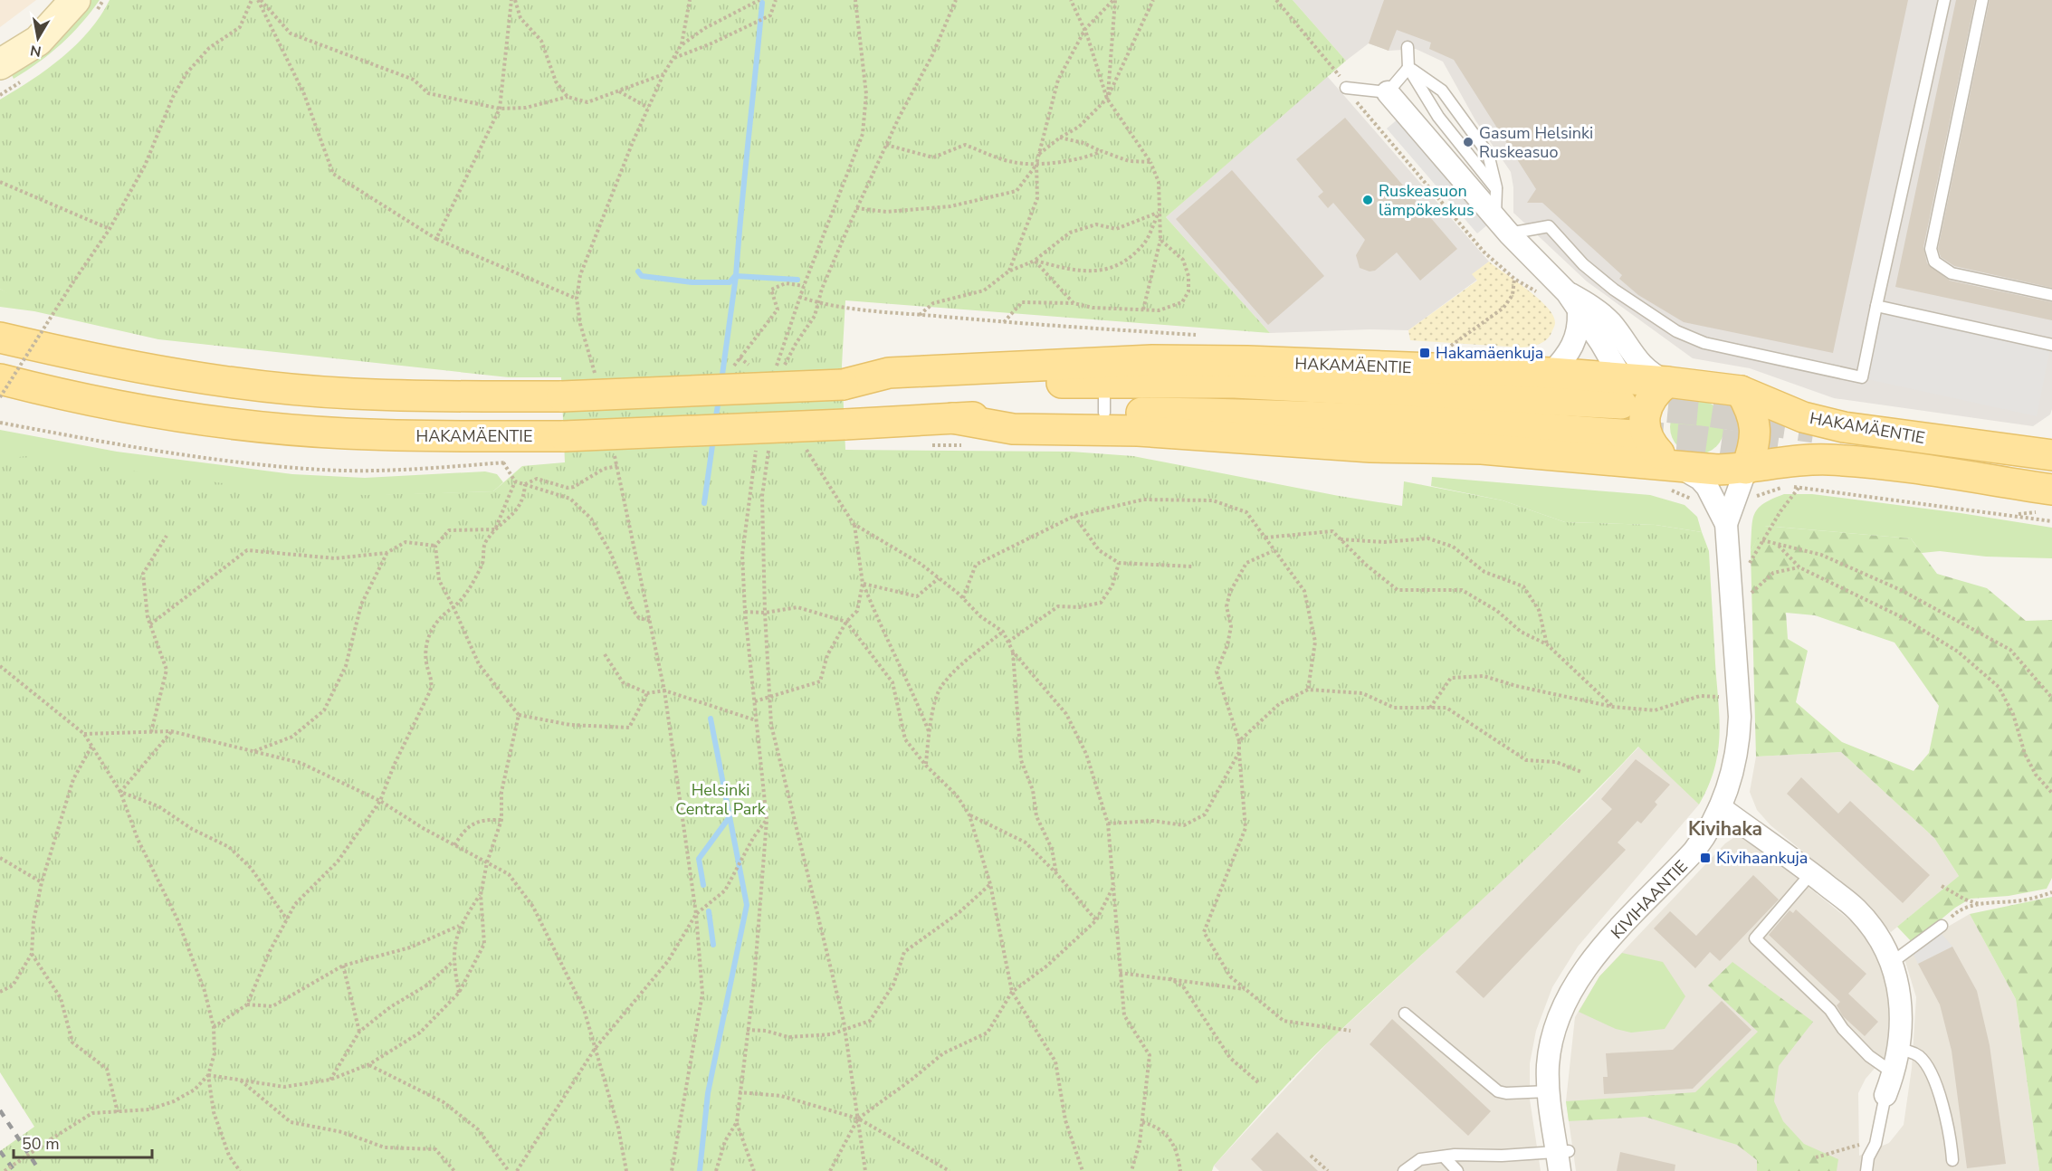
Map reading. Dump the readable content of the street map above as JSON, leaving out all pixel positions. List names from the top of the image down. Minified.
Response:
{"streets":{"main road":["HAKAMÄENTIE"],"street":["KIVIHAANTIE"]},"crossings":[["HAKAMÄENTIE","KIVIHAANTIE"]],"districts":["Kivihaka"],"parks":["Helsinki Central Park"],"places":{"other":["Gasum Helsinki Ruskeasuo","Ruskeasuon lämpökeskus"],"transit":["Hakamäenkuja","Kivihaankuja"]},"scale_bar":"50 m","north":"bottom"}
